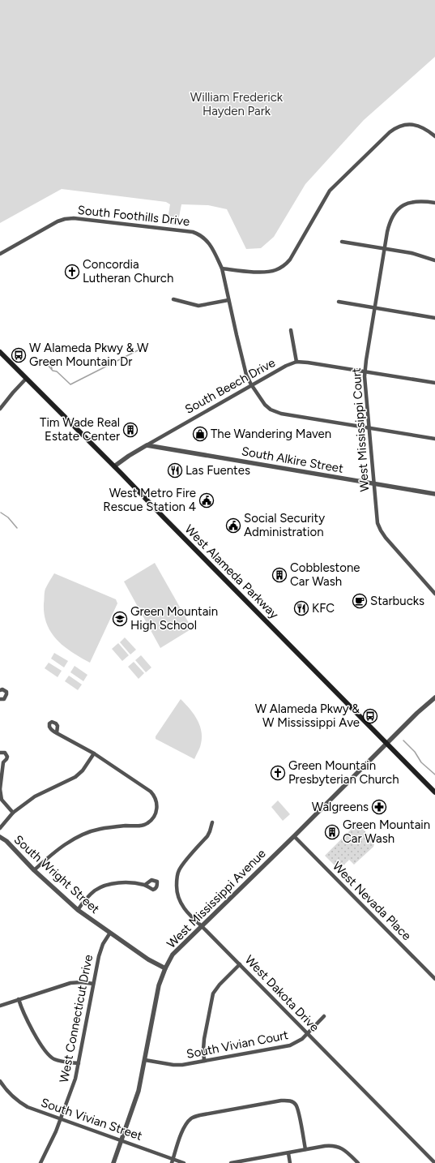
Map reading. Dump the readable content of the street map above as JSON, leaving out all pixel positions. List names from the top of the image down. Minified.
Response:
{"streets":{"main road":["West Alameda Parkway"],"street":["South Foothills Drive","South Beech Drive","West Mississippi Court","South Alkire Street","South Wright Street","West Mississippi Avenue","West Nevada Place","West Dakota Drive","West Connecticut Drive","South Vivian Court","South Vivian Street"]},"crossings":[["South Foothills Drive","South Beech Drive"],["South Foothills Drive","West Mississippi Court"],["South Beech Drive","West Mississippi Court"],["South Beech Drive","South Alkire Street"],["South Beech Drive","West Alameda Parkway"],["West Mississippi Court","South Alkire Street"],["West Alameda Parkway","West Mississippi Avenue"],["South Wright Street","West Mississippi Avenue"],["South Wright Street","West Connecticut Drive"],["West Mississippi Avenue","West Nevada Place"],["West Mississippi Avenue","West Dakota Drive"],["West Mississippi Avenue","South Vivian Court"],["West Mississippi Avenue","South Vivian Street"],["West Dakota Drive","South Vivian Court"],["West Connecticut Drive","South Vivian Street"]],"parks":["William Frederick Hayden Park"],"places":{"church":["Concordia Lutheran Church","Green Mountain Presbyterian Church"],"bus stop":["W Alameda Pkwy & W Green Mountain Dr","W Alameda Pkwy & W Mississippi Ave"],"building":["Tim Wade Real Estate Center","Cobblestone Car Wash","Green Mountain Car Wash"],"shop":["The Wandering Maven"],"restaurant":["Las Fuentes","KFC"],"public building":["West Metro Fire Rescue Station 4","Social Security Administration"],"cafe":["Starbucks"],"school or university":["Green Mountain High School"],"pharmacy":["Walgreens"]}}
